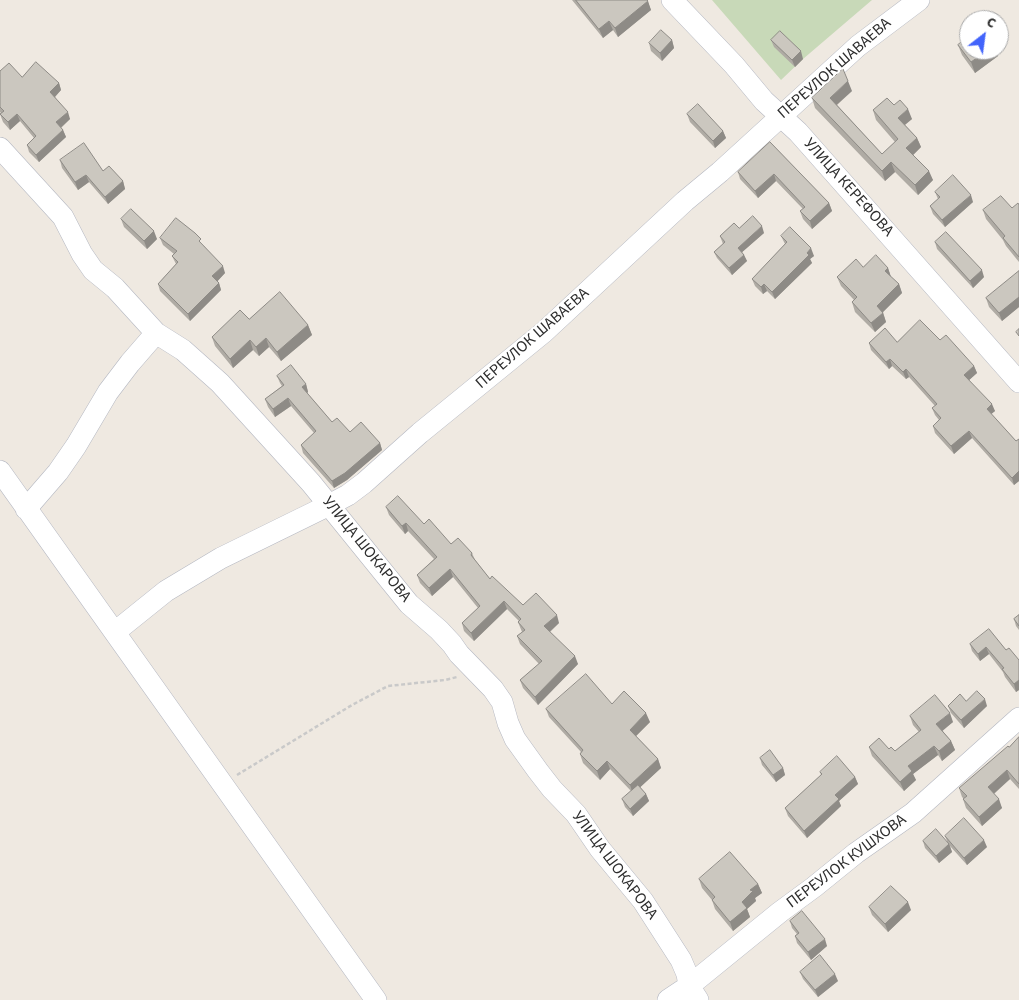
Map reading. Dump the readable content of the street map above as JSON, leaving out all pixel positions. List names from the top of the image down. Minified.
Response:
{"streets":{"street":["ПЕРЕУЛОК ШАВАЕВА","УЛИЦА КЕРЕФОВА","УЛИЦА ШОКАРОВА","ПЕРЕУЛОК КУШХОВА"]},"crossings":[["ПЕРЕУЛОК ШАВАЕВА","УЛИЦА КЕРЕФОВА"],["ПЕРЕУЛОК ШАВАЕВА","УЛИЦА ШОКАРОВА"],["УЛИЦА ШОКАРОВА","ПЕРЕУЛОК КУШХОВА"]],"north":"top right"}
